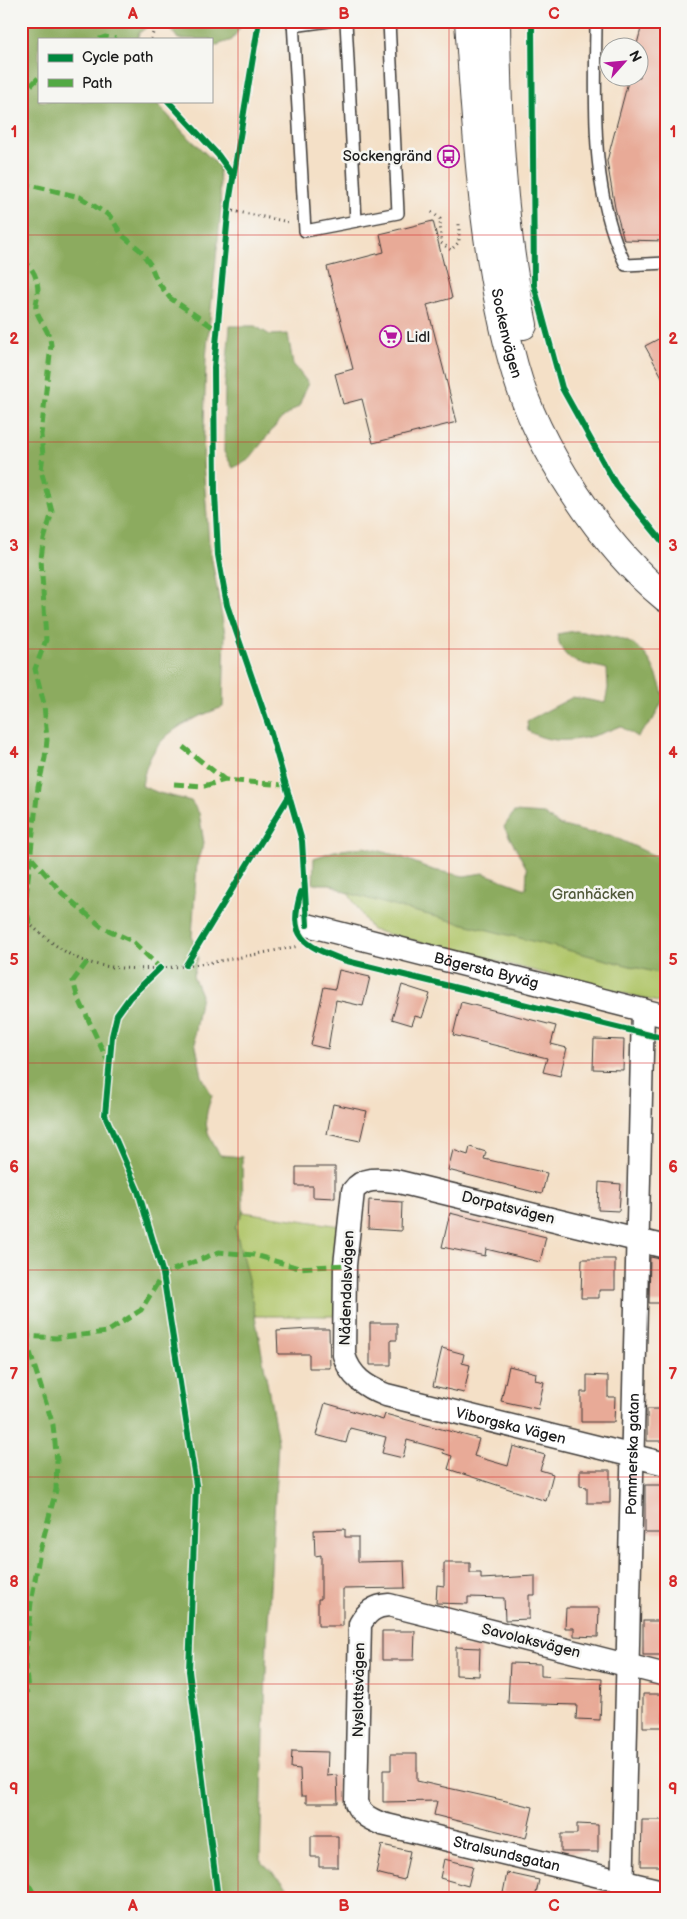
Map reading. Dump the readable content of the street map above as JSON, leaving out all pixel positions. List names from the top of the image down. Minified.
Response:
{"streets":{"main road":["Sockenvägen"],"street":["Bägersta Byväg","Dorpatsvägen","Nådendalsvägen","Viborgska Vägen","Pommerska gatan","Savolaksvägen","Nyslottsvägen","Stralsundsgatan"]},"crossings":[["Bägersta Byväg","Pommerska gatan"],["Dorpatsvägen","Nådendalsvägen"],["Dorpatsvägen","Pommerska gatan"],["Nådendalsvägen","Viborgska Vägen"],["Viborgska Vägen","Pommerska gatan"],["Pommerska gatan","Savolaksvägen"],["Pommerska gatan","Stralsundsgatan"],["Savolaksvägen","Nyslottsvägen"],["Nyslottsvägen","Stralsundsgatan"]],"parks":["Granhäcken"],"places":{"bus stop":["Sockengränd"],"supermarket":["Lidl"]},"legend":["Cycle path","Path"],"north":"top right","grid":{"columns":["A","B","C"],"rows":["1","2","3","4","5","6","7","8","9"]}}
